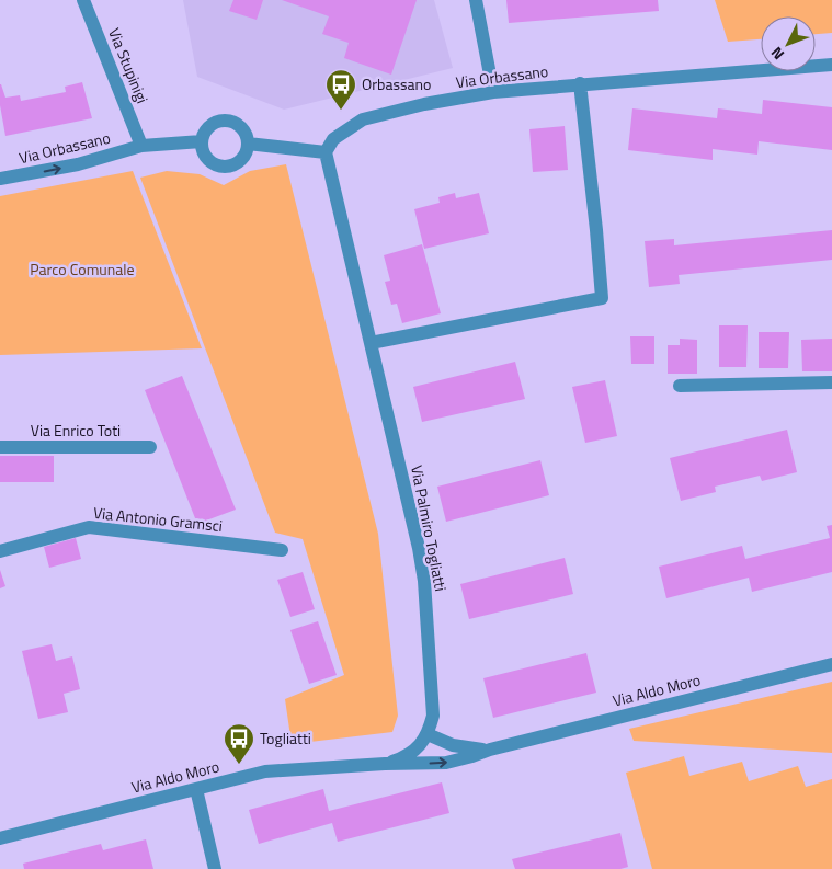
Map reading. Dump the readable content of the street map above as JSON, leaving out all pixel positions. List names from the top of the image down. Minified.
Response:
{"streets":{"street":["Via Stupinigi","Via Orbassano","Via Enrico Toti","Via Antonio Gramsci","Via Palmiro Togliatti","Via Aldo Moro"]},"crossings":[["Via Stupinigi","Via Orbassano"],["Via Orbassano","Via Palmiro Togliatti"],["Via Palmiro Togliatti","Via Aldo Moro"]],"parks":["Parco Comunale"],"places":{"bus stop":["Orbassano","Togliatti"]},"north":"bottom left"}
